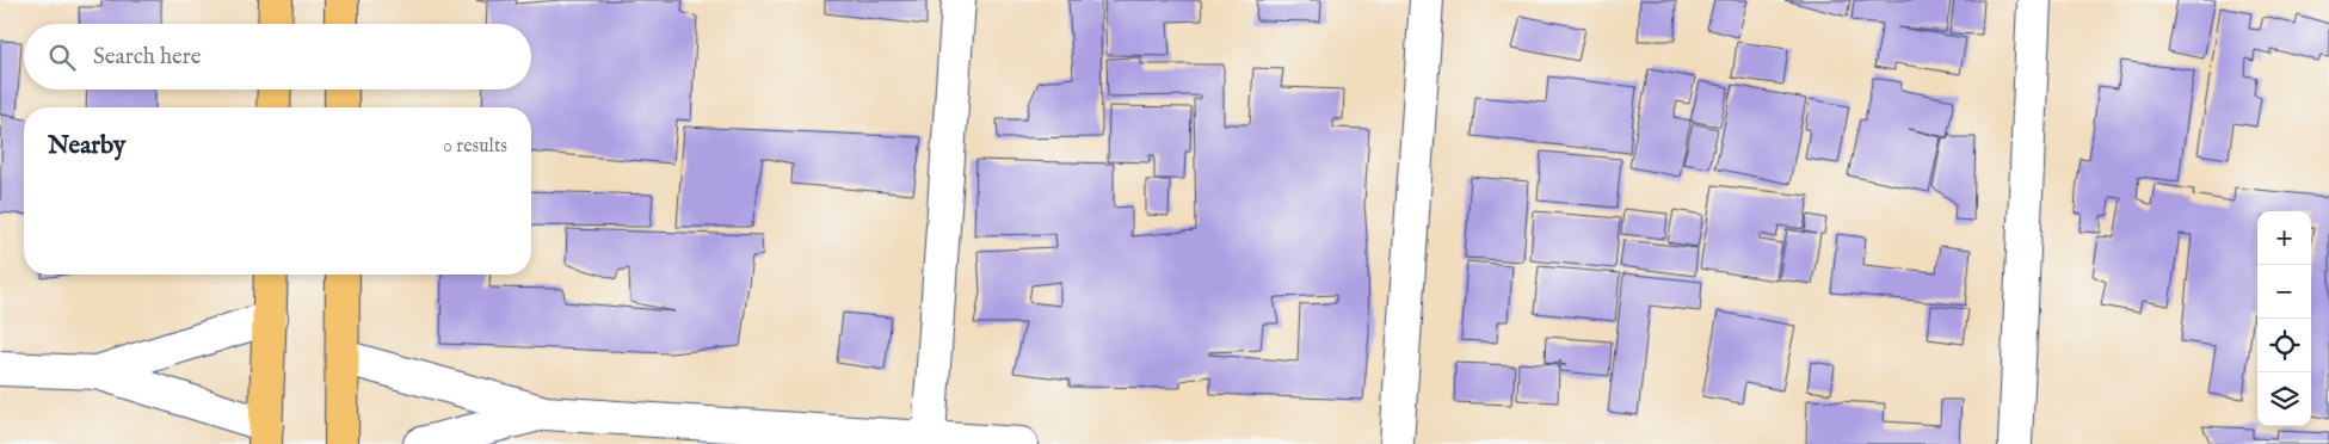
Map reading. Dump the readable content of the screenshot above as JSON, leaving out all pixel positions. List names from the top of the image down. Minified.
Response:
{"page":{"search":"Search here","heading":["Nearby","0 results"],"map_buttons":["+","−"]}}
